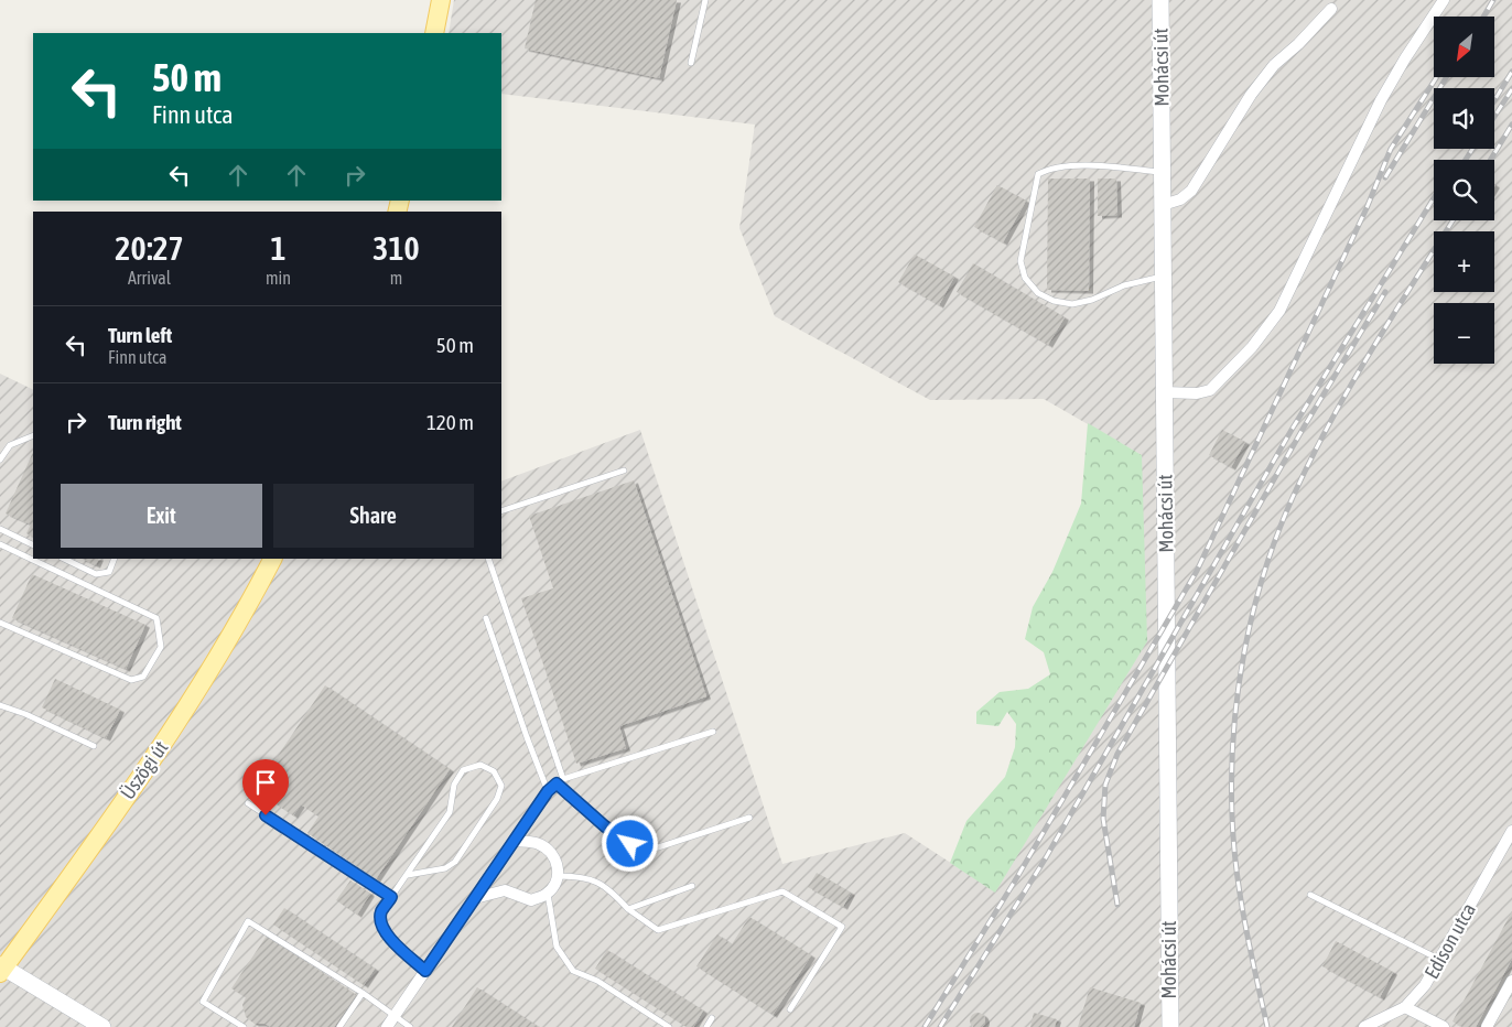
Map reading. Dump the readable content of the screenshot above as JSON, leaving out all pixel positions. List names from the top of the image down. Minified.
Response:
{"streets":{"main road":["Mohácsi út","Üszögi út"],"street":["Edison utca"]},"north":"bottom left","page":{"map_buttons":["+","−"],"turn":["50 m","Finn utca"],"eta":["20:27","Arrival","1","min","310","m"],"list":[{"name":"Turn left","note":"Finn utca","value":"50 m"},{"name":"Turn right","value":"120 m"}],"buttons":["Exit","Share"]}}
